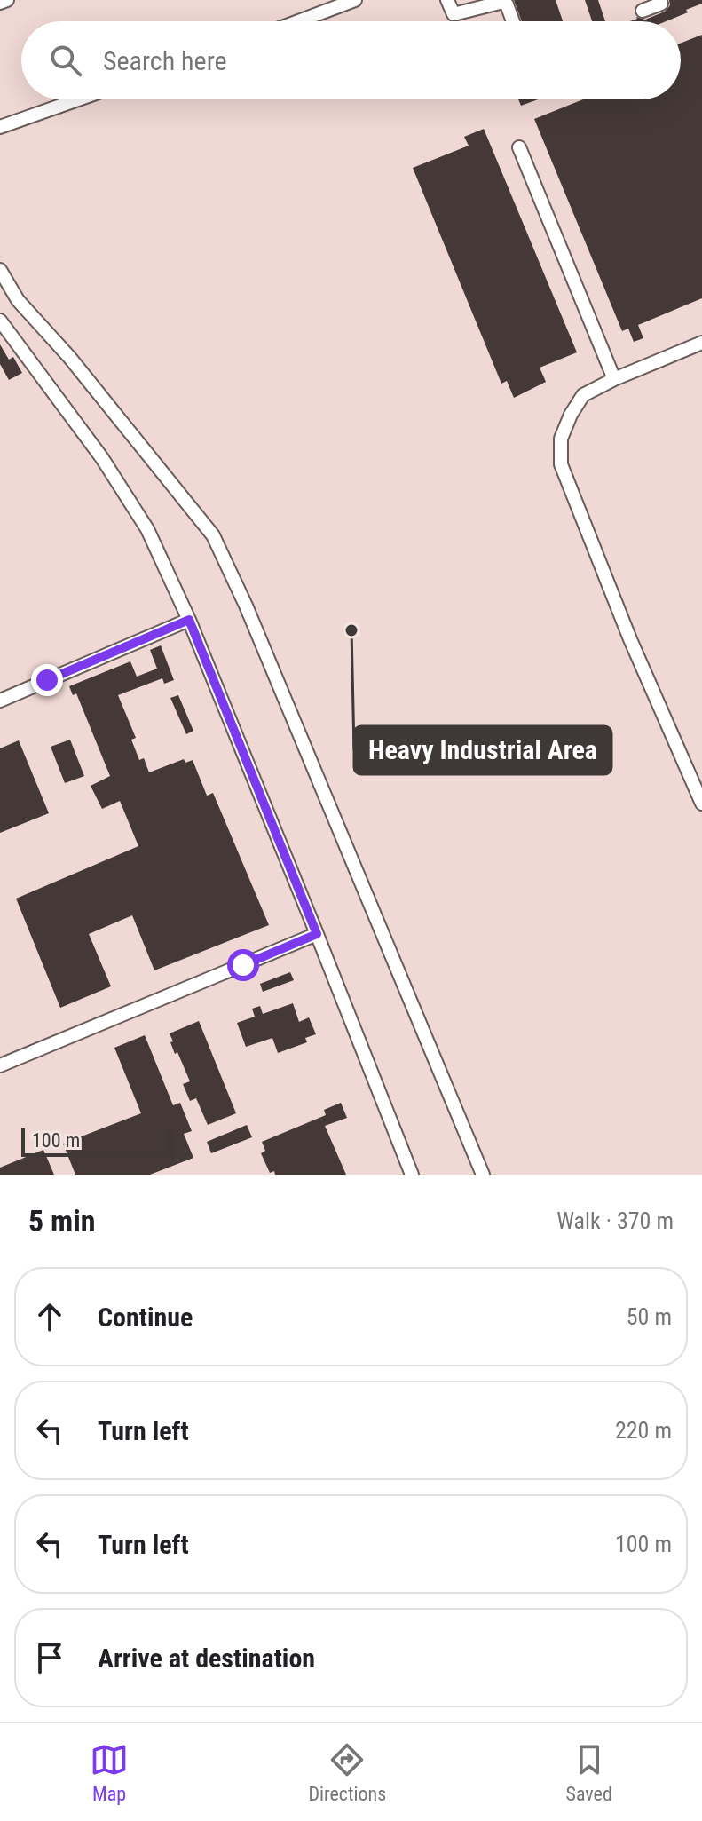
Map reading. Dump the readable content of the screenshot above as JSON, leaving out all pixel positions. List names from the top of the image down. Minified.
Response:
{"places":["Heavy Industrial Area"],"scale_bar":"100 m","page":{"search":"Search here","scale":"100 m","heading":["5 min","Walk · 370 m"],"list":[["Continue","50 m"],["Turn left","220 m"],["Turn left","100 m"],"Arrive at destination"],"nav":["Map","Directions","Saved"]}}
